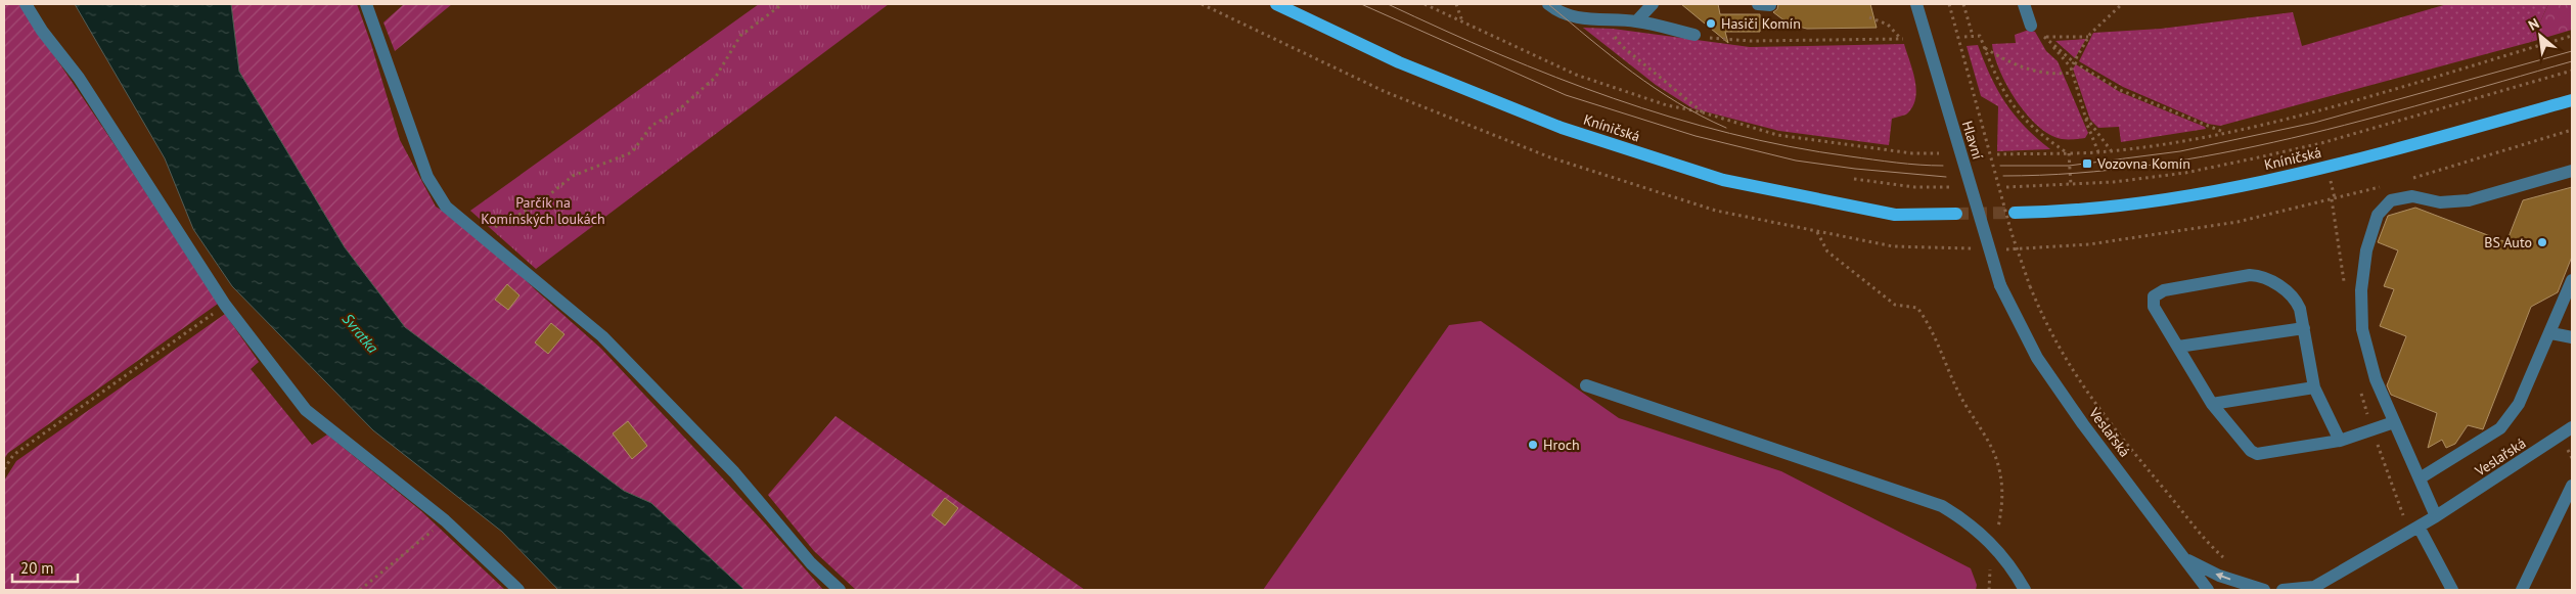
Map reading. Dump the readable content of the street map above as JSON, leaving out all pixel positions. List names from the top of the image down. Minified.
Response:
{"streets":{"main road":["Kníničská"],"street":["Hlavní","Veslařská"]},"crossings":[["Hlavní","Veslařská"]],"water":["Svratka"],"parks":["Parčík na Komínských loukách"],"places":{"other":["Hasiči Komín","BS Auto","Hroch"],"transit":["Vozovna Komín"]},"scale_bar":"20 m","north":"top left"}
